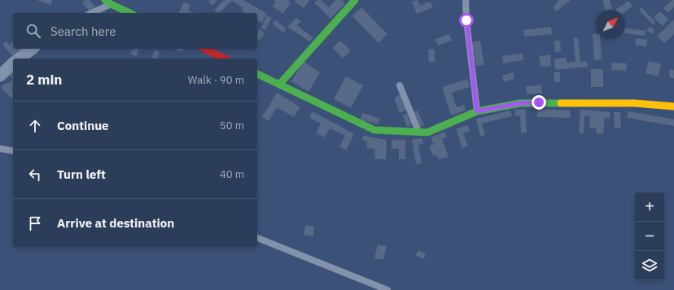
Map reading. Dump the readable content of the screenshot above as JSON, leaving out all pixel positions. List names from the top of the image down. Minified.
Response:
{"north":"top right","page":{"search":"Search here","heading":["2 min","Walk · 90 m"],"list":[["Continue","50 m"],["Turn left","40 m"],"Arrive at destination"],"map_buttons":["+","−"]}}
